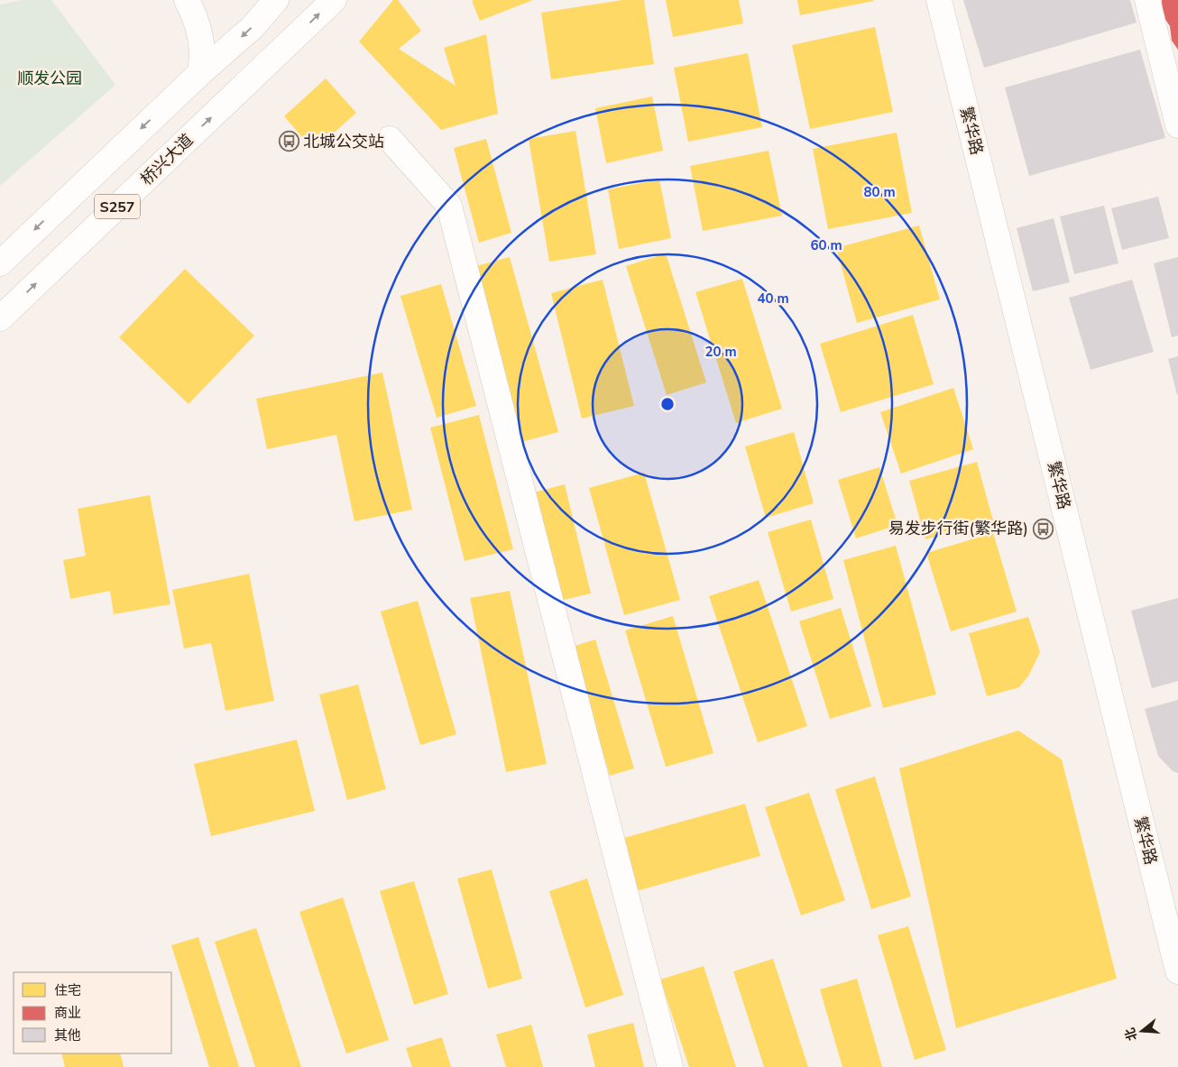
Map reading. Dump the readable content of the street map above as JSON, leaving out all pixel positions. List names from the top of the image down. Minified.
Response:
{"streets":{"street":["繁华路","桥兴大道","S257"]},"parks":["顺发公园"],"places":{"bus stop":["北城公交站","易发步行街(繁华路)"]},"legend":["住宅","商业","其他"],"north":"left","rings":["80 m","60 m","40 m","20 m"]}
